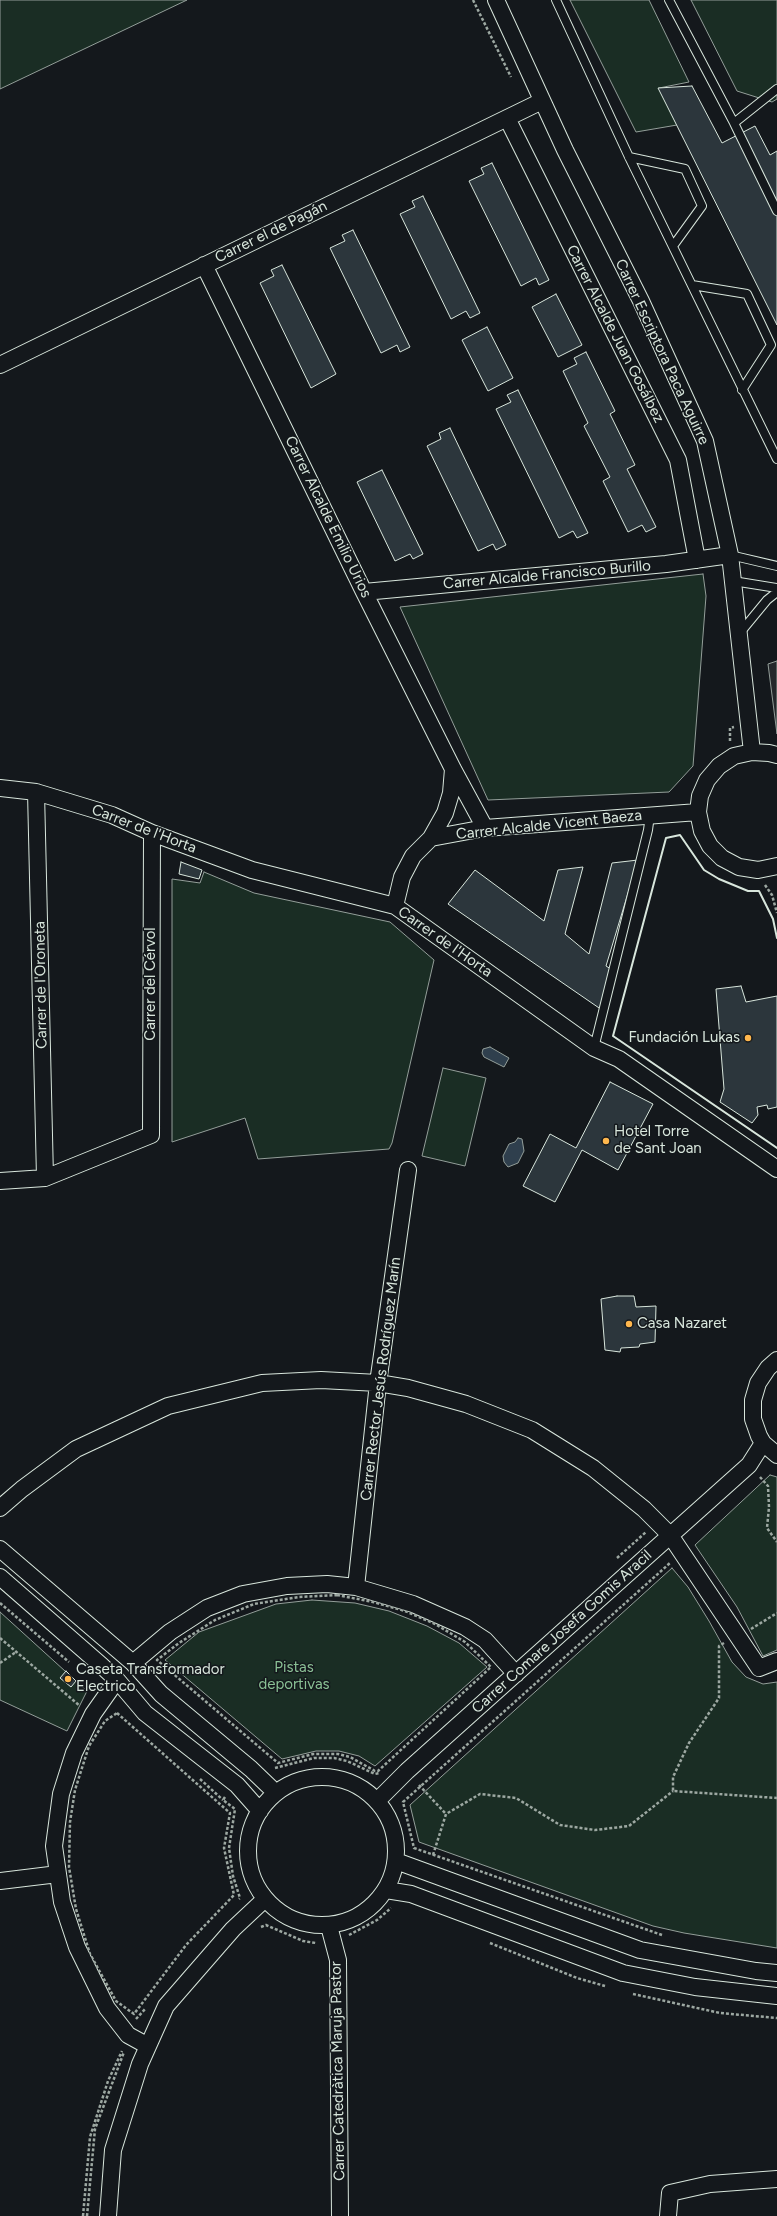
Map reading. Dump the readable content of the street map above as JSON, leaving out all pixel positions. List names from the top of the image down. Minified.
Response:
{"streets":{"street":["Carrer el de Pagán","Carrer Alcalde Juan Gosálbez","Carrer Escriptora Paca Aguirre","Carrer Alcalde Emilio Urios","Carrer Alcalde Francisco Burillo","Carrer Alcalde Vicent Baeza","Carrer de l'Horta","Carrer del Cérvol","Carrer de l'Oroneta","Carrer Rector Jesús Rodríguez Marín","Carrer Comare Josefa Gomis Aracil","Carrer Catedràtica Maruja Pastor"]},"crossings":[["Carrer el de Pagán","Carrer Alcalde Juan Gosálbez"],["Carrer el de Pagán","Carrer Escriptora Paca Aguirre"],["Carrer el de Pagán","Carrer Alcalde Emilio Urios"],["Carrer Alcalde Juan Gosálbez","Carrer Alcalde Francisco Burillo"],["Carrer Escriptora Paca Aguirre","Carrer Alcalde Francisco Burillo"],["Carrer Alcalde Emilio Urios","Carrer Alcalde Francisco Burillo"],["Carrer Alcalde Emilio Urios","Carrer Alcalde Vicent Baeza"],["Carrer de l'Horta","Carrer del Cérvol"],["Carrer de l'Horta","Carrer de l'Oroneta"],["Carrer del Cérvol","Carrer de l'Oroneta"]],"parks":["Pistas deportivas"],"places":["Fundación Lukas","Hotel Torre de Sant Joan","Casa Nazaret","Caseta Transformador Electrico"]}
